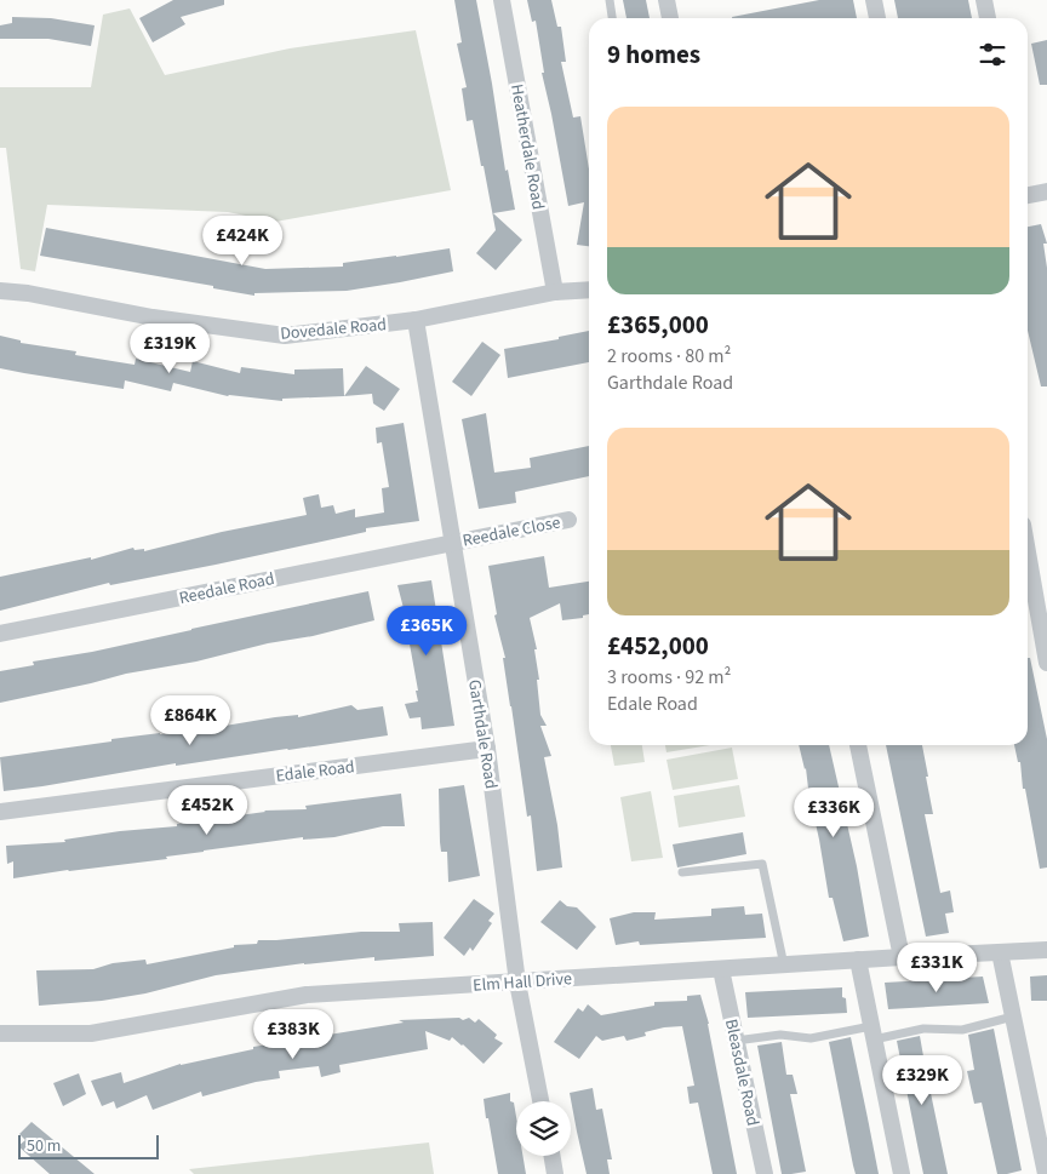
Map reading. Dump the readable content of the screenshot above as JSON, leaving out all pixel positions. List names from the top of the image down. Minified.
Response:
{"streets":{"street":["Heatherdale Road","Dovedale Road","Reedale Close","Reedale Road","Garthdale Road","Edale Road","Elm Hall Drive","Bleasdale Road"]},"crossings":[["Heatherdale Road","Dovedale Road"],["Dovedale Road","Garthdale Road"],["Reedale Close","Reedale Road"],["Reedale Close","Garthdale Road"],["Reedale Road","Garthdale Road"],["Garthdale Road","Edale Road"],["Garthdale Road","Elm Hall Drive"],["Elm Hall Drive","Bleasdale Road"]],"scale_bar":"50 m","page":{"heading":"9 homes","list":[{"name":"£365,000","note":"2 rooms · 80 m² · Garthdale Road"},{"name":"£452,000","note":"3 rooms · 92 m² · Edale Road"}],"price":["£424K","£319K","£365K","£864K","£452K","£336K","£331K","£383K","£329K"],"scale":"50 m"}}
